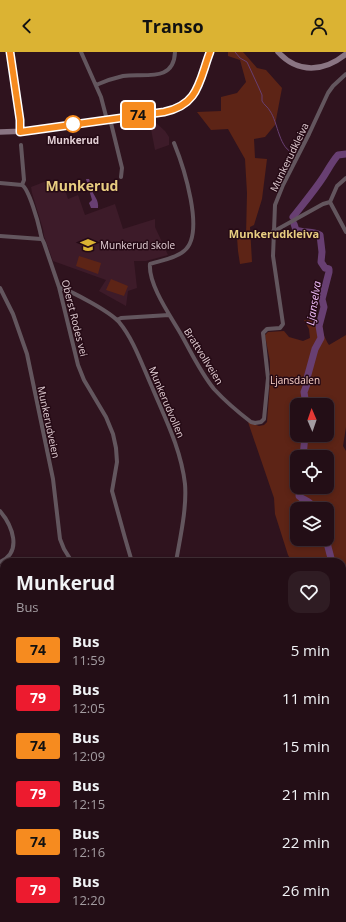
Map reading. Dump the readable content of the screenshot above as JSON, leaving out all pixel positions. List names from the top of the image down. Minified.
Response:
{"streets":{"street":["Munkerudkleiva","Oberst Rodes vei","Brattvollveien","Munkerudvollen","Munkerudveien"]},"crossings":[["Munkerudkleiva","Brattvollveien"],["Oberst Rodes vei","Munkerudvollen"]],"districts":["Munkerud","Munkerudkleiva"],"water":["Ljanselva"],"parks":["Ljansdalen"],"places":{"other":["Munkerud"],"school or university":["Munkerud skole"]},"lines":["bus line 74"],"north":"top","page":{"header":"Transo","on_map":"74","heading":["Munkerud","Bus"],"list":[{"mark":"74","name":"Bus","note":"11:59","value":"5 min"},{"mark":"79","name":"Bus","note":"12:05","value":"11 min"},{"mark":"74","name":"Bus","note":"12:09","value":"15 min"},{"mark":"79","name":"Bus","note":"12:15","value":"21 min"},{"mark":"74","name":"Bus","note":"12:16","value":"22 min"},{"mark":"79","name":"Bus","note":"12:20","value":"26 min"}]}}
